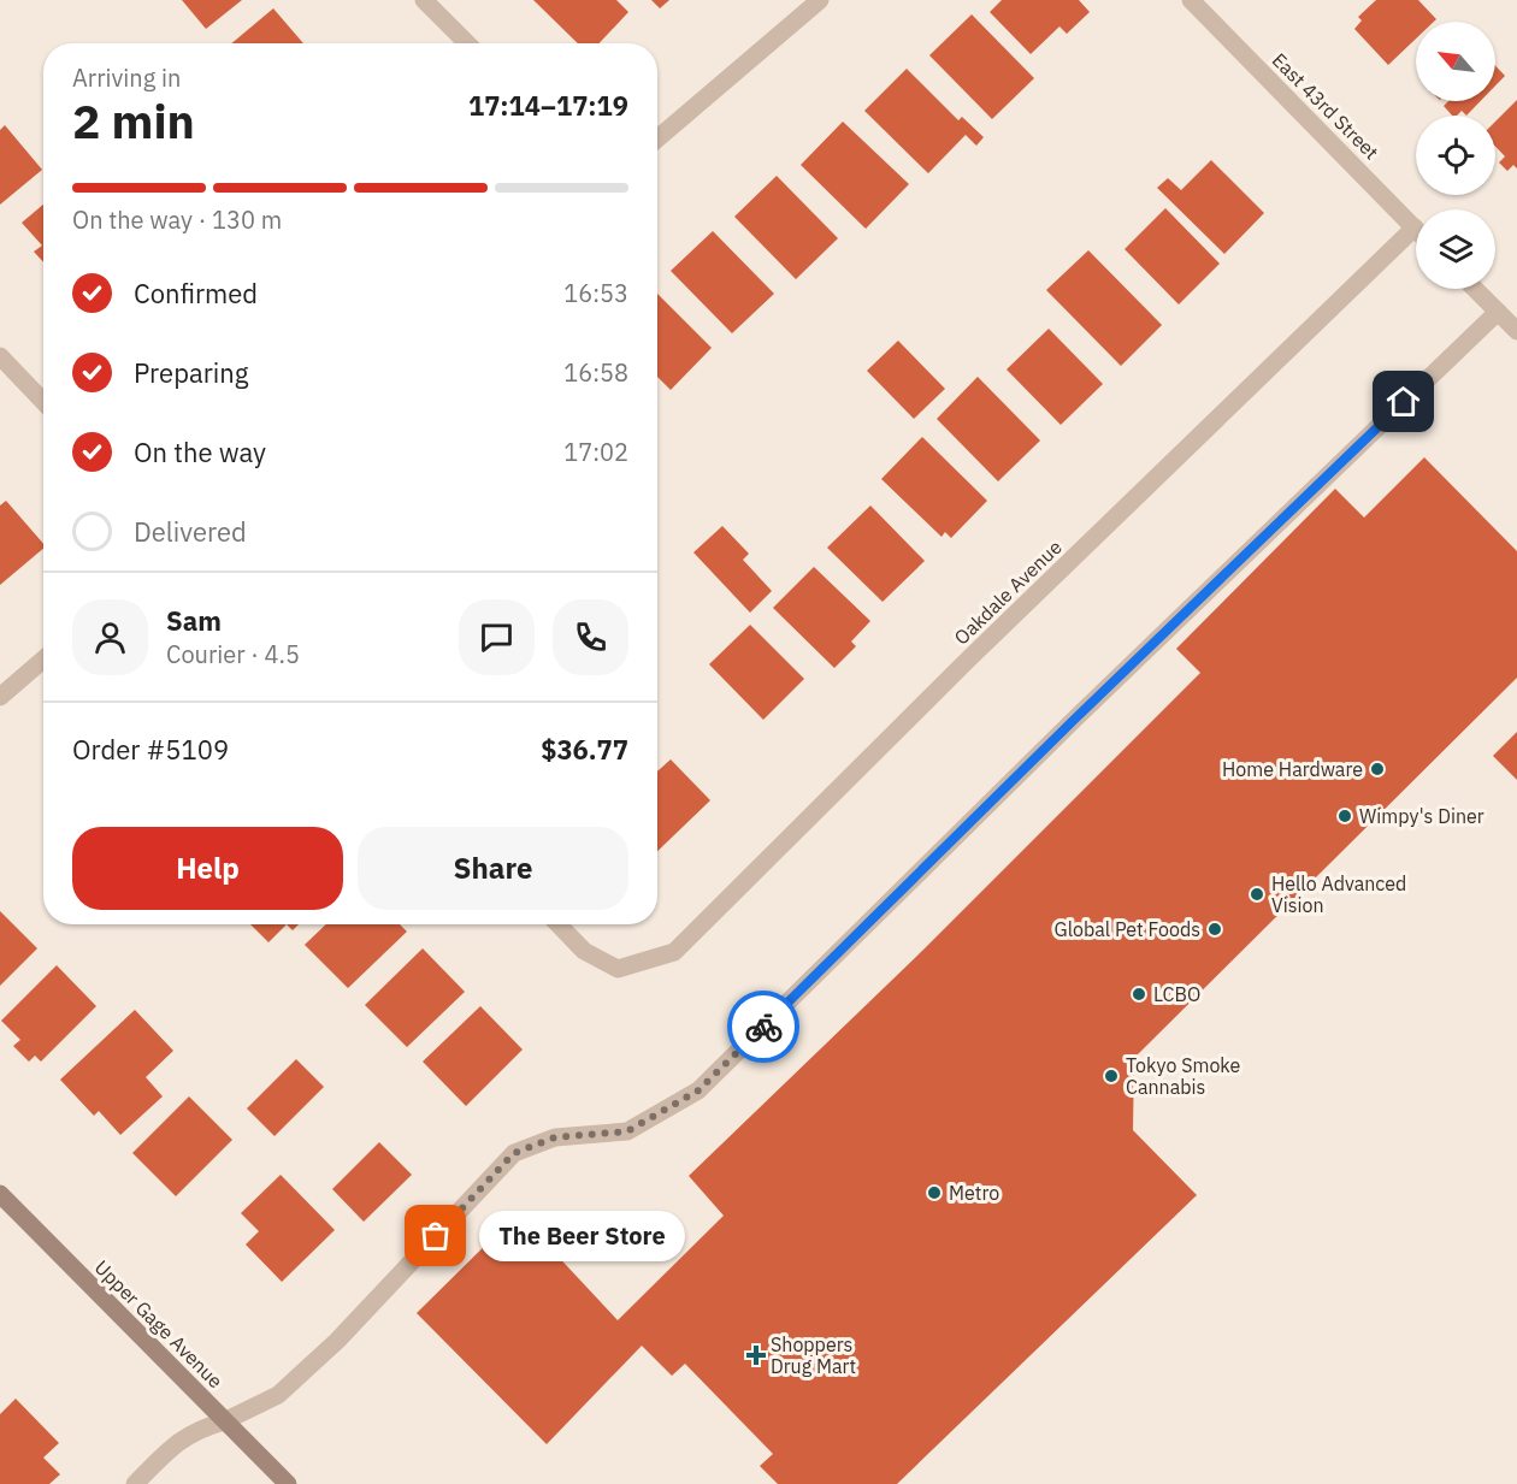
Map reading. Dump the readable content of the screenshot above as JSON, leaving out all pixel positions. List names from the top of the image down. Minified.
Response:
{"streets":{"main road":["Upper Gage Avenue"],"street":["East 43rd Street","Oakdale Avenue"]},"crossings":[["East 43rd Street","Oakdale Avenue"]],"places":{"other":["Home Hardware","Wimpy's Diner","Hello Advanced Vision","Global Pet Foods","LCBO","Tokyo Smoke Cannabis","Metro","The Beer Store"],"health":["Shoppers Drug Mart"]},"north":"top left","page":{"heading":["2 min","Arriving in","17:14–17:19"],"panel":["Sam","Courier · 4.5","Order #5109","$36.77"],"bar":"On the way · 130 m","list":[["Confirmed","16:53"],["Preparing","16:58"],["On the way","17:02"],"Delivered"],"buttons":["Help","Share"],"bubble":"The Beer Store"}}
